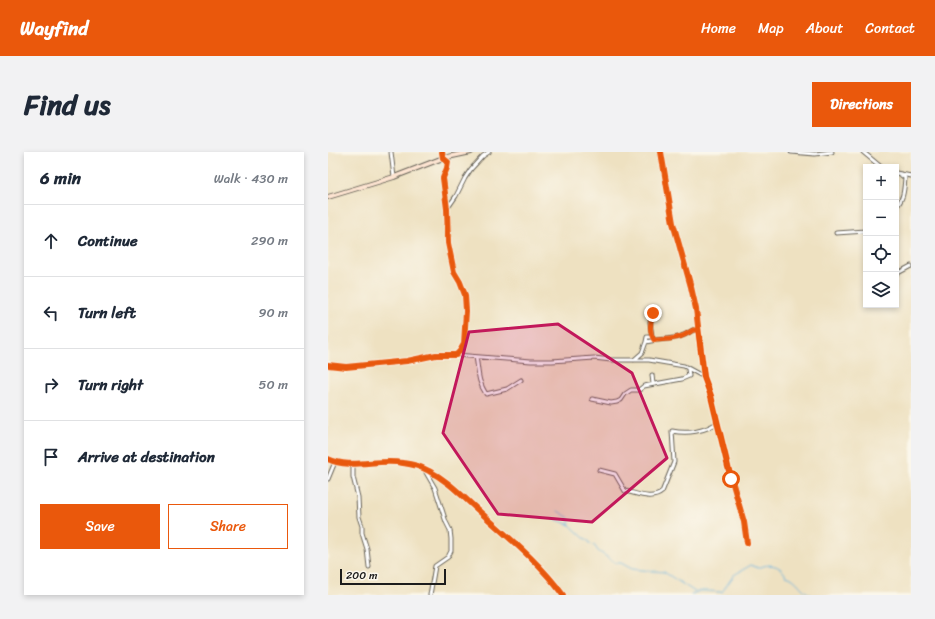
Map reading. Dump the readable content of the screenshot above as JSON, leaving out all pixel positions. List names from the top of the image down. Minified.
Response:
{"scale_bar":"200 m","page":{"header":"Wayfind","nav":["Home","Map","About","Contact"],"title":"Find us","buttons":["Directions",["Save","Share"]],"heading":["6 min","Walk · 430 m"],"map_buttons":["+","−"],"list":[["Continue","290 m"],["Turn left","90 m"],["Turn right","50 m"],"Arrive at destination"],"scale":"200 m"}}
